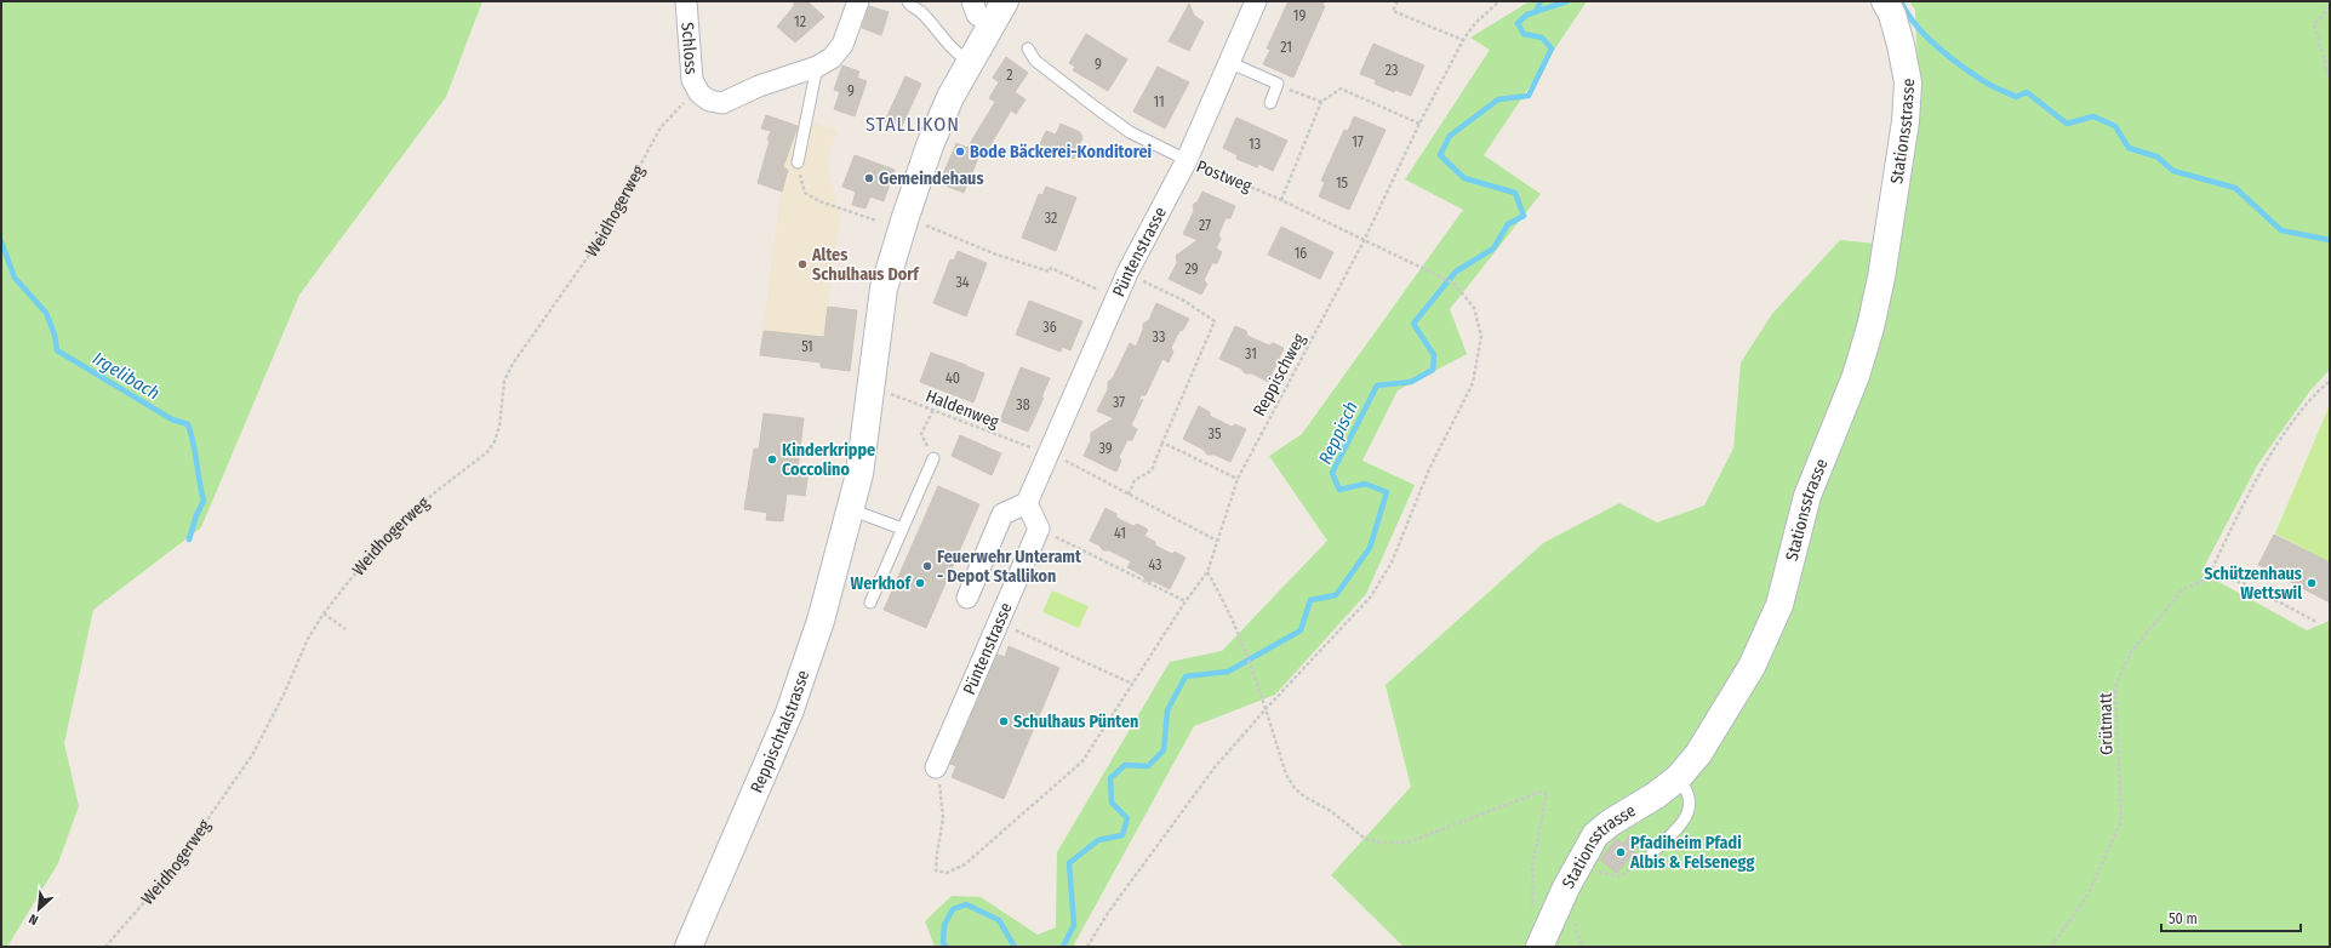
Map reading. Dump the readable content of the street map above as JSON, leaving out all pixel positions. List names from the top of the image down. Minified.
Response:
{"streets":{"street":["Schloss","Stationsstrasse","Püntenstrasse","Reppischtalstrasse"],"lane":["Postweg"],"path":["Weidhogerweg","Reppischweg","Haldenweg","Grütmatt"]},"crossings":[["Schloss","Weidhogerweg"],["Postweg","Püntenstrasse"],["Postweg","Reppischweg"],["Püntenstrasse","Reppischweg"],["Püntenstrasse","Haldenweg"],["Reppischweg","Haldenweg"],["Haldenweg","Reppischtalstrasse"]],"districts":["STALLIKON"],"water":["Irgelibach","Reppisch"],"places":["Bode Bäckerei-Konditorei","Gemeindehaus","Altes Schulhaus Dorf","Kinderkrippe Coccolino","Feuerwehr Unteramt - Depot Stallikon","Werkhof","Schützenhaus Wettswil","Schulhaus Pünten","Pfadiheim Pfadi Albis & Felsenegg"],"house_numbers":["19","12","21","9","23","2","9","11","17","13","15","32","27","16","29","34","36","33","51","31","40","37","38","35","39","41","43"],"scale_bar":"50 m","north":"bottom left"}
